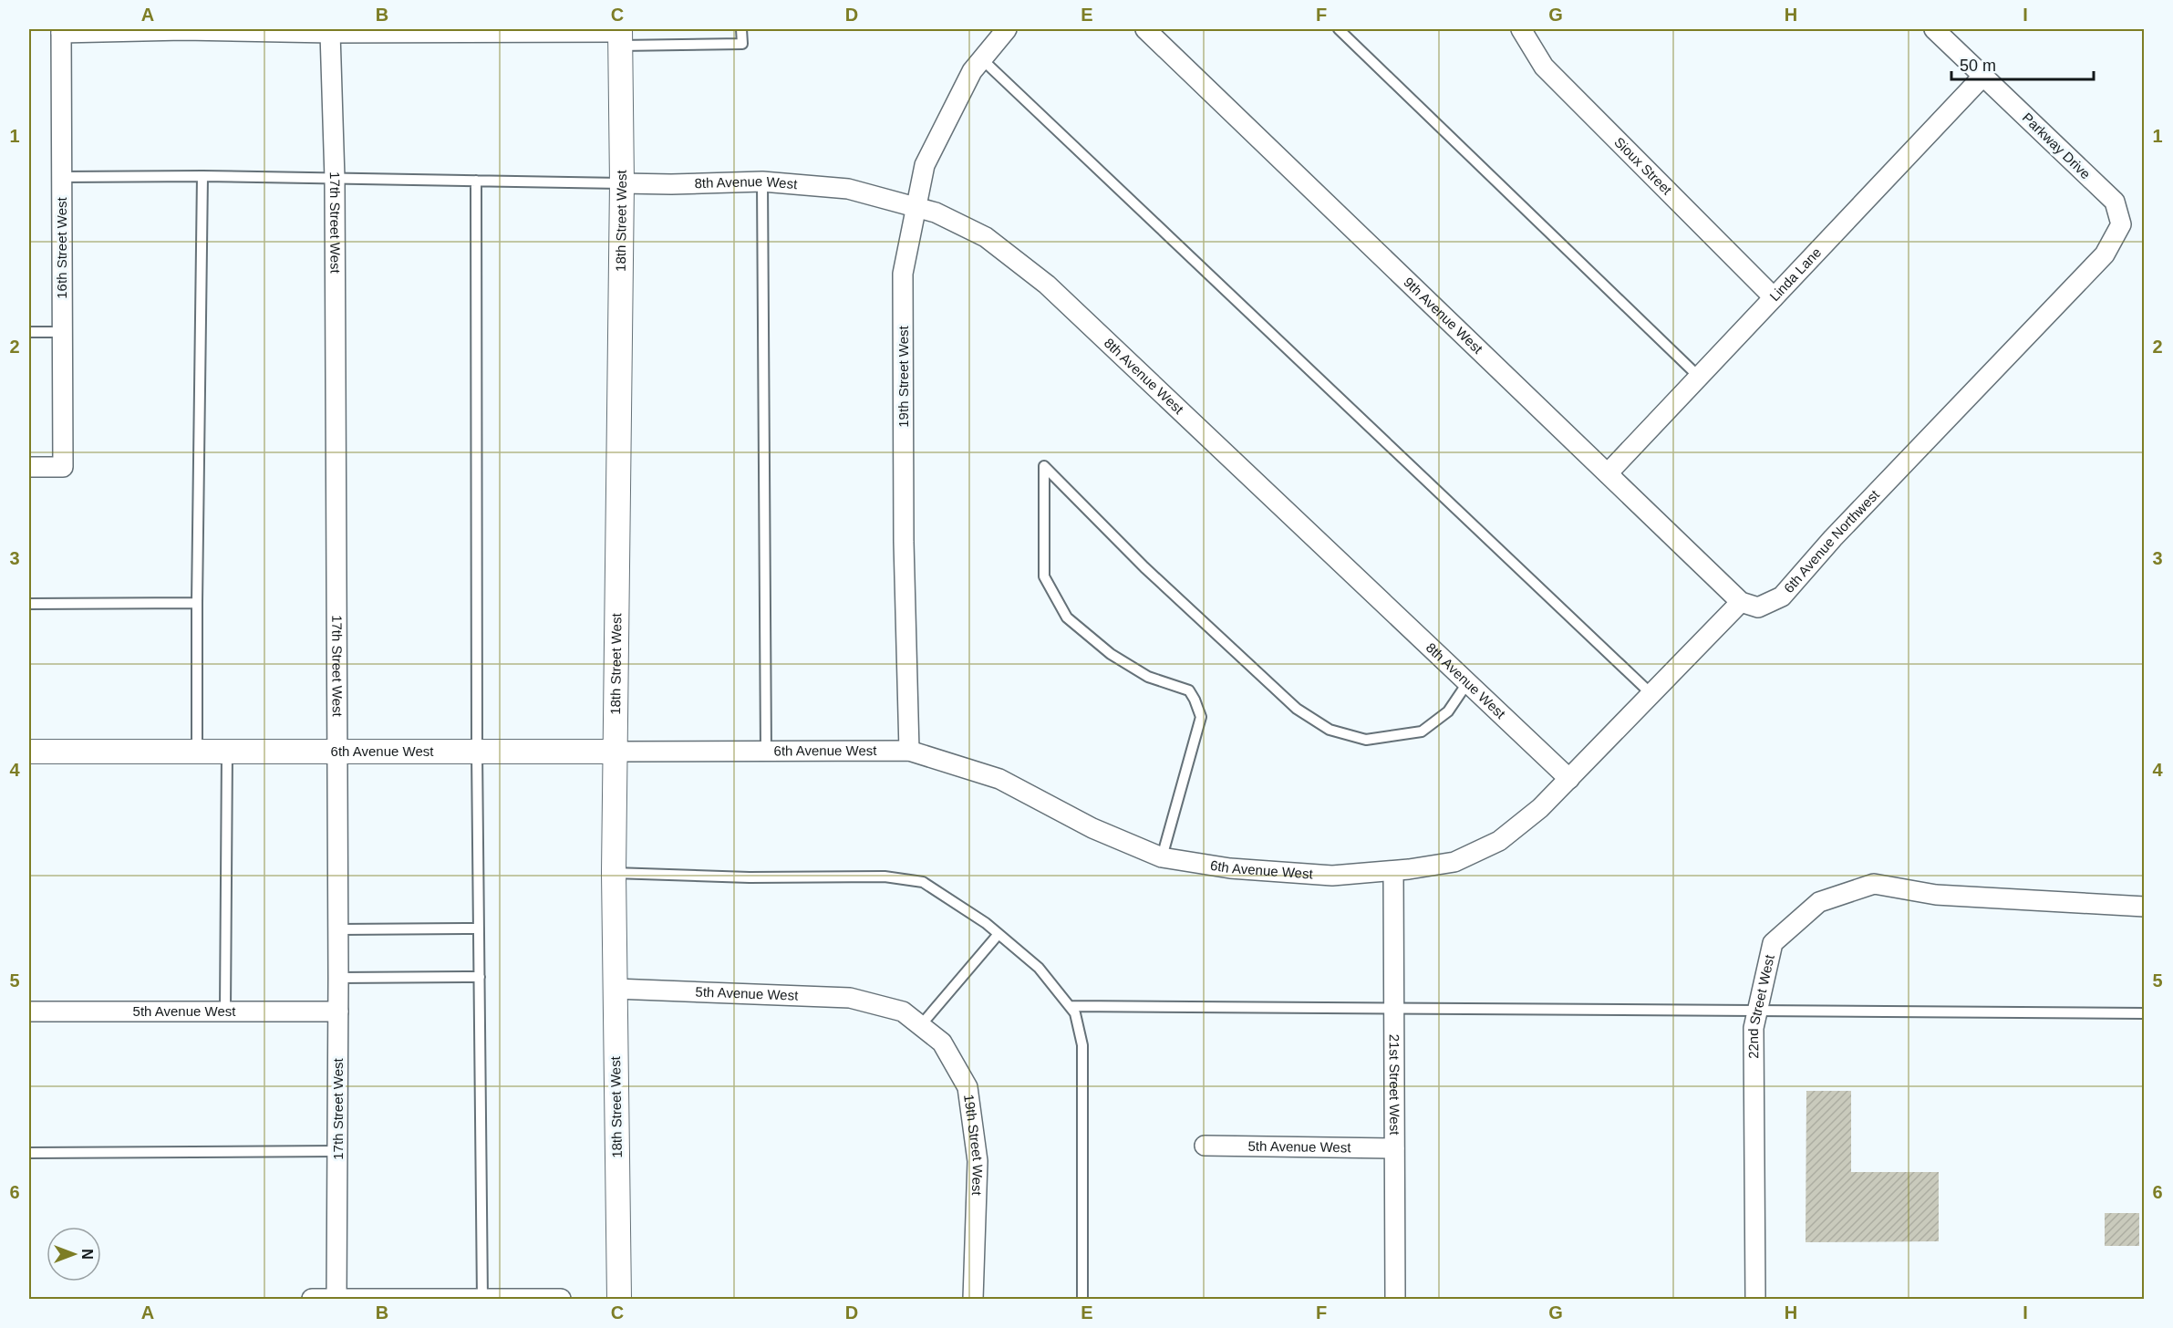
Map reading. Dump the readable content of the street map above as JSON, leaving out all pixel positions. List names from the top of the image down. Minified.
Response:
{"streets":{"street":["Parkway Drive","Sioux Street","8th Avenue West","18th Street West","17th Street West","16th Street West","Linda Lane","9th Avenue West","19th Street West","6th Avenue Northwest","6th Avenue West","5th Avenue West","22nd Street West","21st Street West"]},"crossings":[["Parkway Drive","Linda Lane"],["Parkway Drive","6th Avenue Northwest"],["Sioux Street","Linda Lane"],["8th Avenue West","18th Street West"],["8th Avenue West","19th Street West"],["8th Avenue West","6th Avenue West"],["18th Street West","6th Avenue West"],["18th Street West","5th Avenue West"],["17th Street West","6th Avenue West"],["17th Street West","5th Avenue West"],["Linda Lane","9th Avenue West"],["9th Avenue West","6th Avenue Northwest"],["19th Street West","6th Avenue West"],["19th Street West","5th Avenue West"],["6th Avenue West","21st Street West"],["5th Avenue West","21st Street West"]],"scale_bar":"50 m","north":"right","grid":{"columns":["A","B","C","D","E","F","G","H","I"],"rows":["1","2","3","4","5","6"]}}
